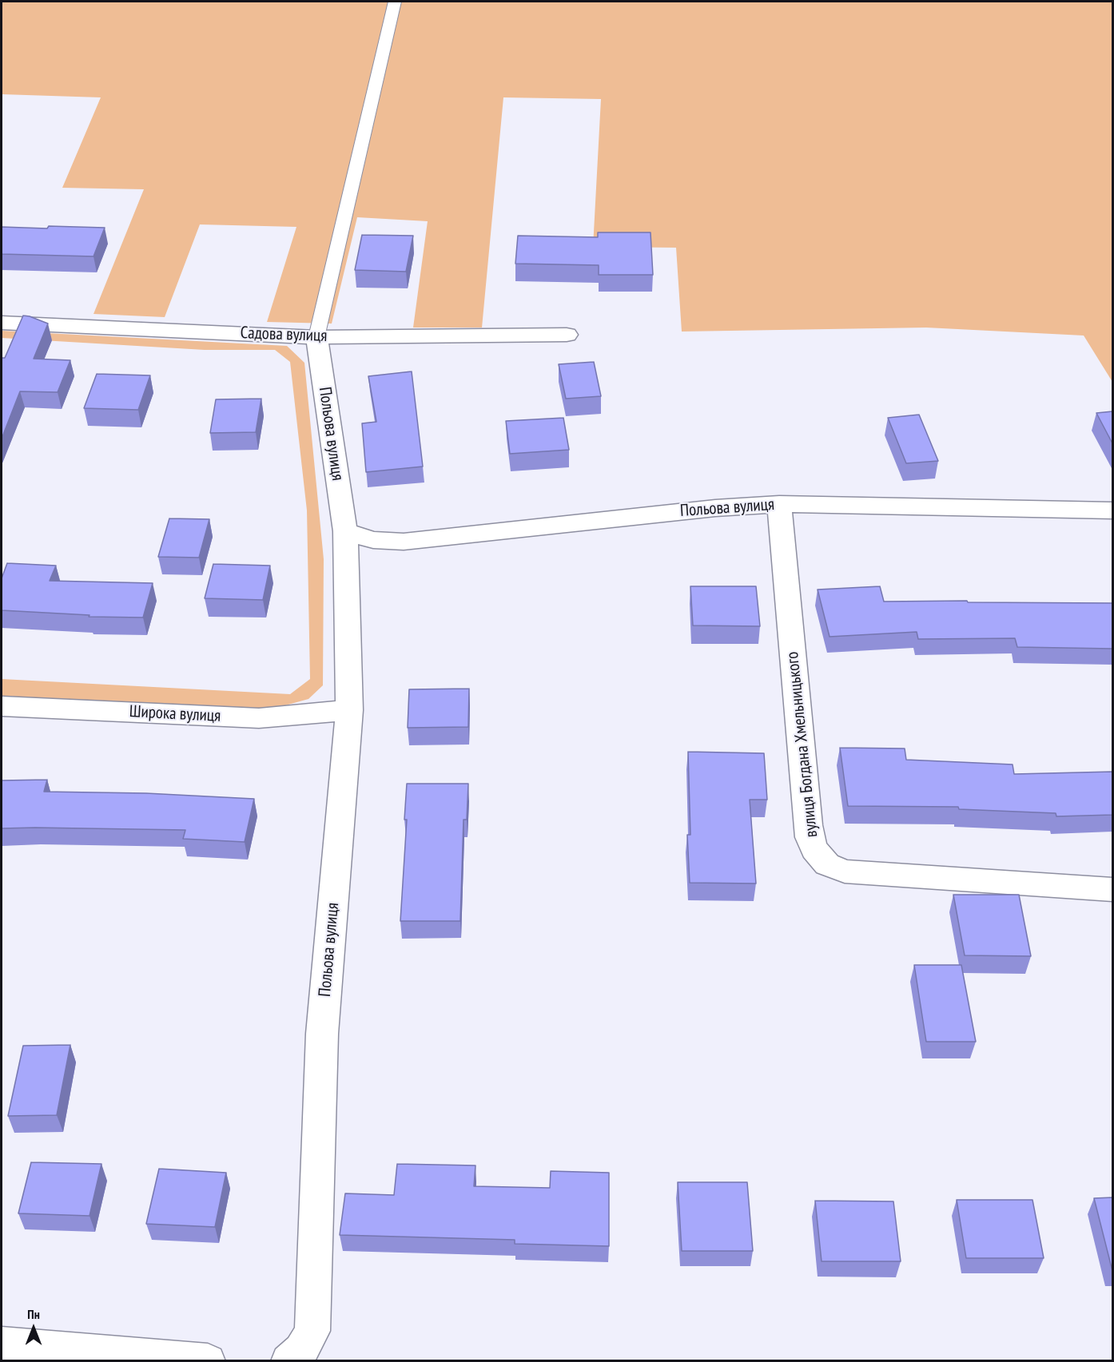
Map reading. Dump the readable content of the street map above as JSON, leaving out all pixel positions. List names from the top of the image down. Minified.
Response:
{"streets":{"street":["Садова вулиця","Польова вулиця","Широка вулиця","вулиця Богдана Хмельницького"]},"crossings":[["Садова вулиця","Польова вулиця"],["Польова вулиця","Широка вулиця"],["Польова вулиця","вулиця Богдана Хмельницького"]],"north":"top"}
